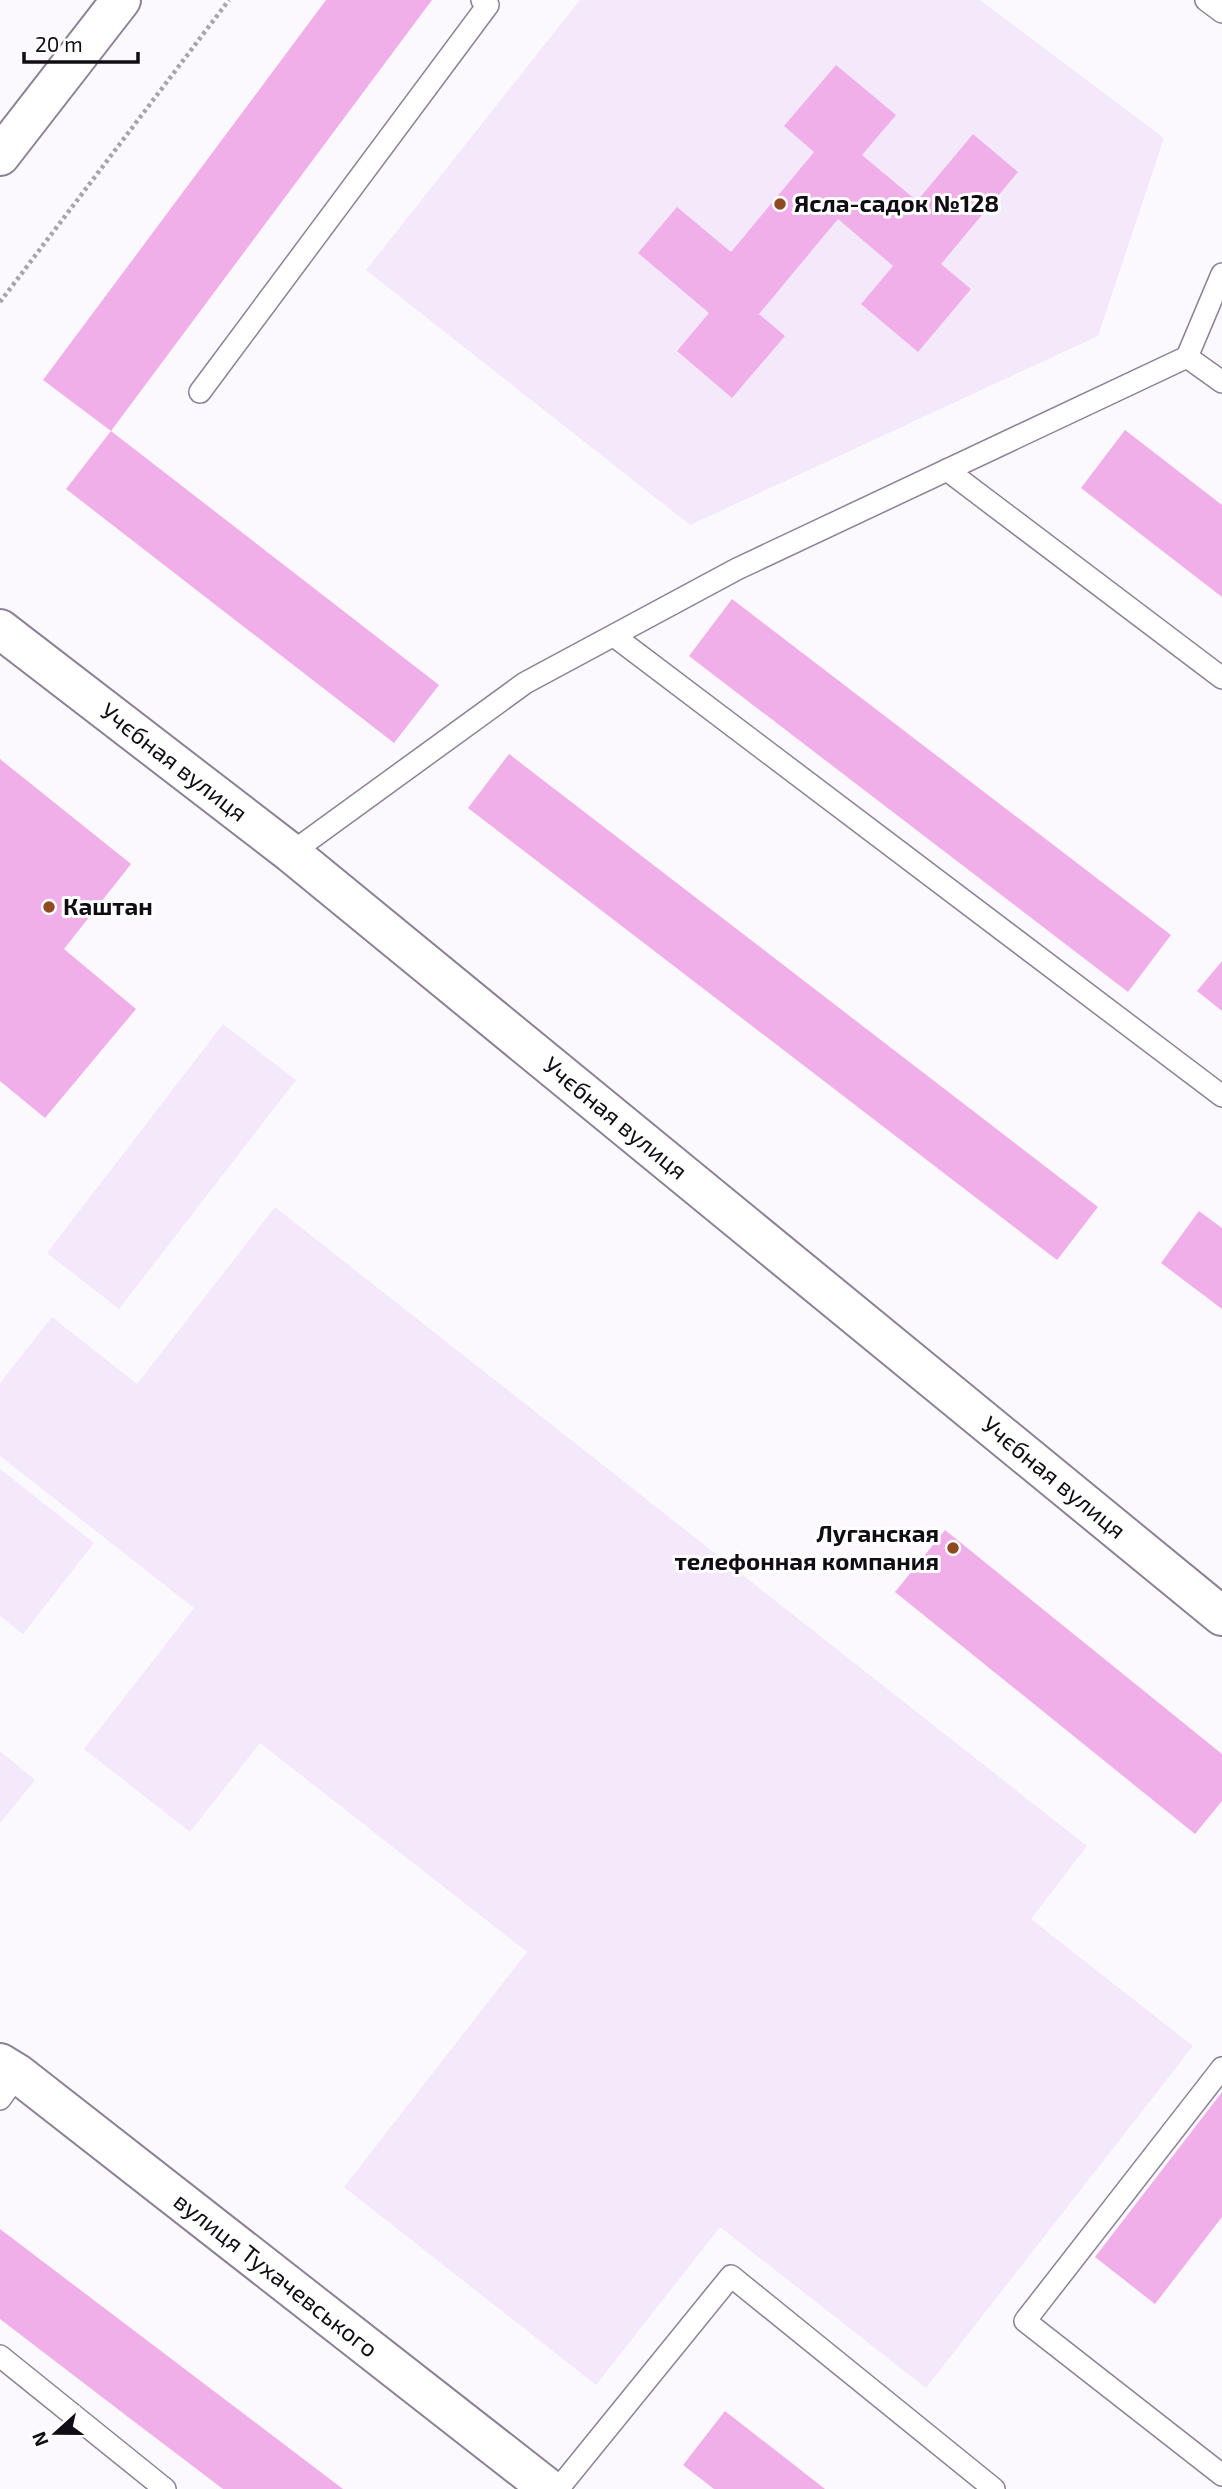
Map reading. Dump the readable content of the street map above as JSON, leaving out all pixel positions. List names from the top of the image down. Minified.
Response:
{"streets":{"street":["Учєбная вулиця","вулиця Тухачевського"]},"places":["Ясла-садок №128","Каштан","Луганская телефонная компания"],"scale_bar":"20 m","north":"left"}
